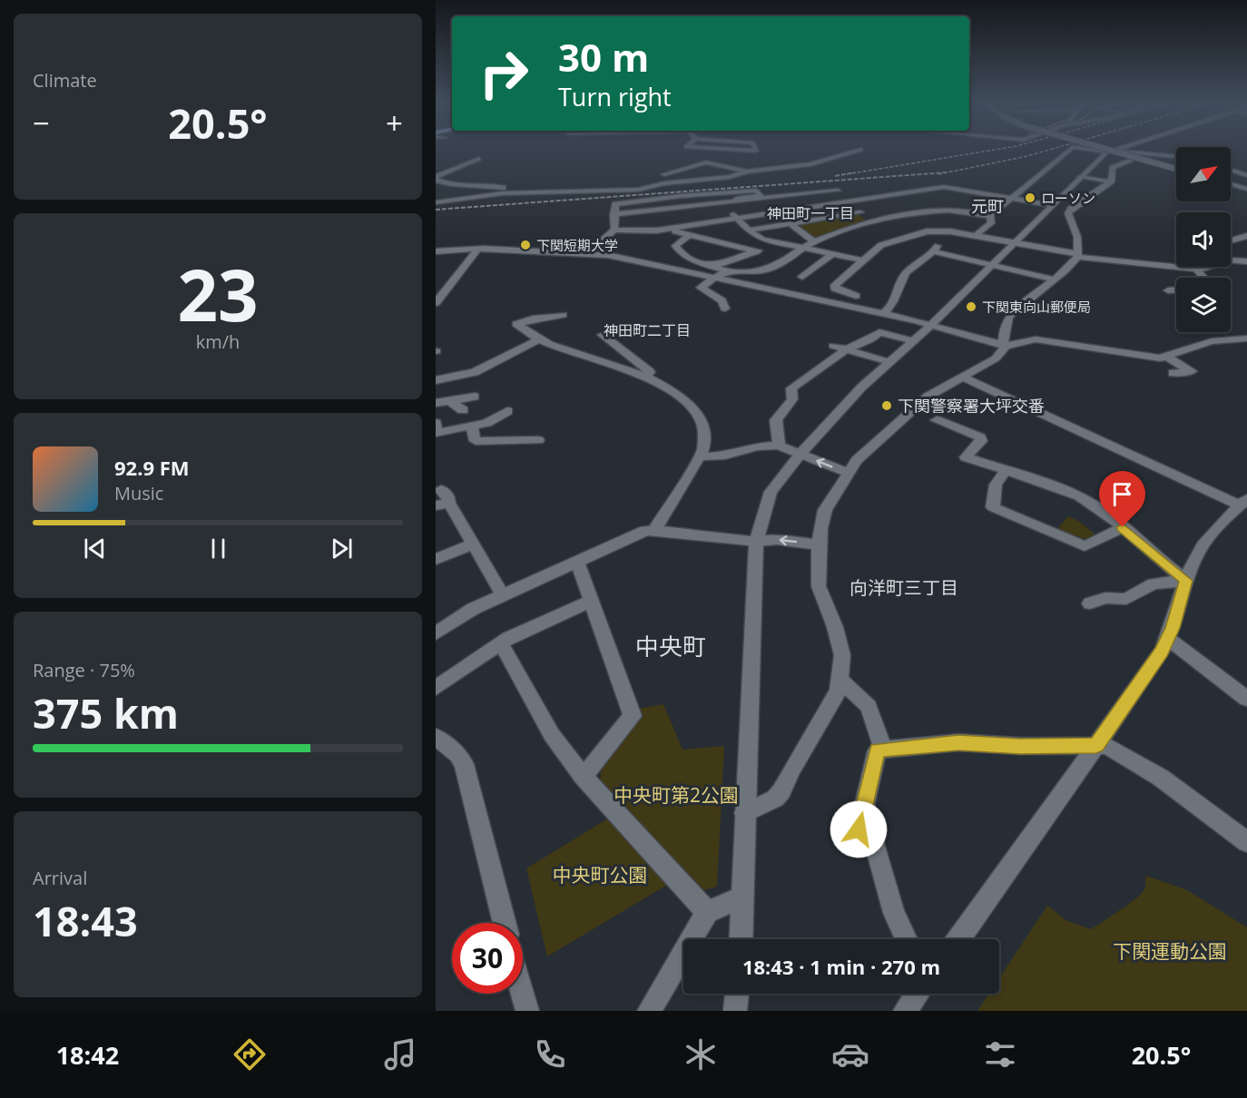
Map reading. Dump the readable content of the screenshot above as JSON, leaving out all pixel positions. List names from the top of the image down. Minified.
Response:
{"districts":["元町","神田町一丁目","神田町二丁目","向洋町三丁目","中央町"],"parks":["中央町第2公園","中央町公園","下関運動公園"],"places":["ローソン","下関短期大学","下関東向山郵便局","下関警察署大坪交番"],"north":"top right","page":{"tile":["Climate",["23","km/h"],["Range · 75%","375 km"],["Arrival","18:43"]],"turn":["30 m","Turn right"],"heat":["−","20.5°","+"],"song":["92.9 FM","Music"],"limit":"30","trip":"18:43 · 1 min · 270 m","tabs":["18:42","20.5°"]}}
